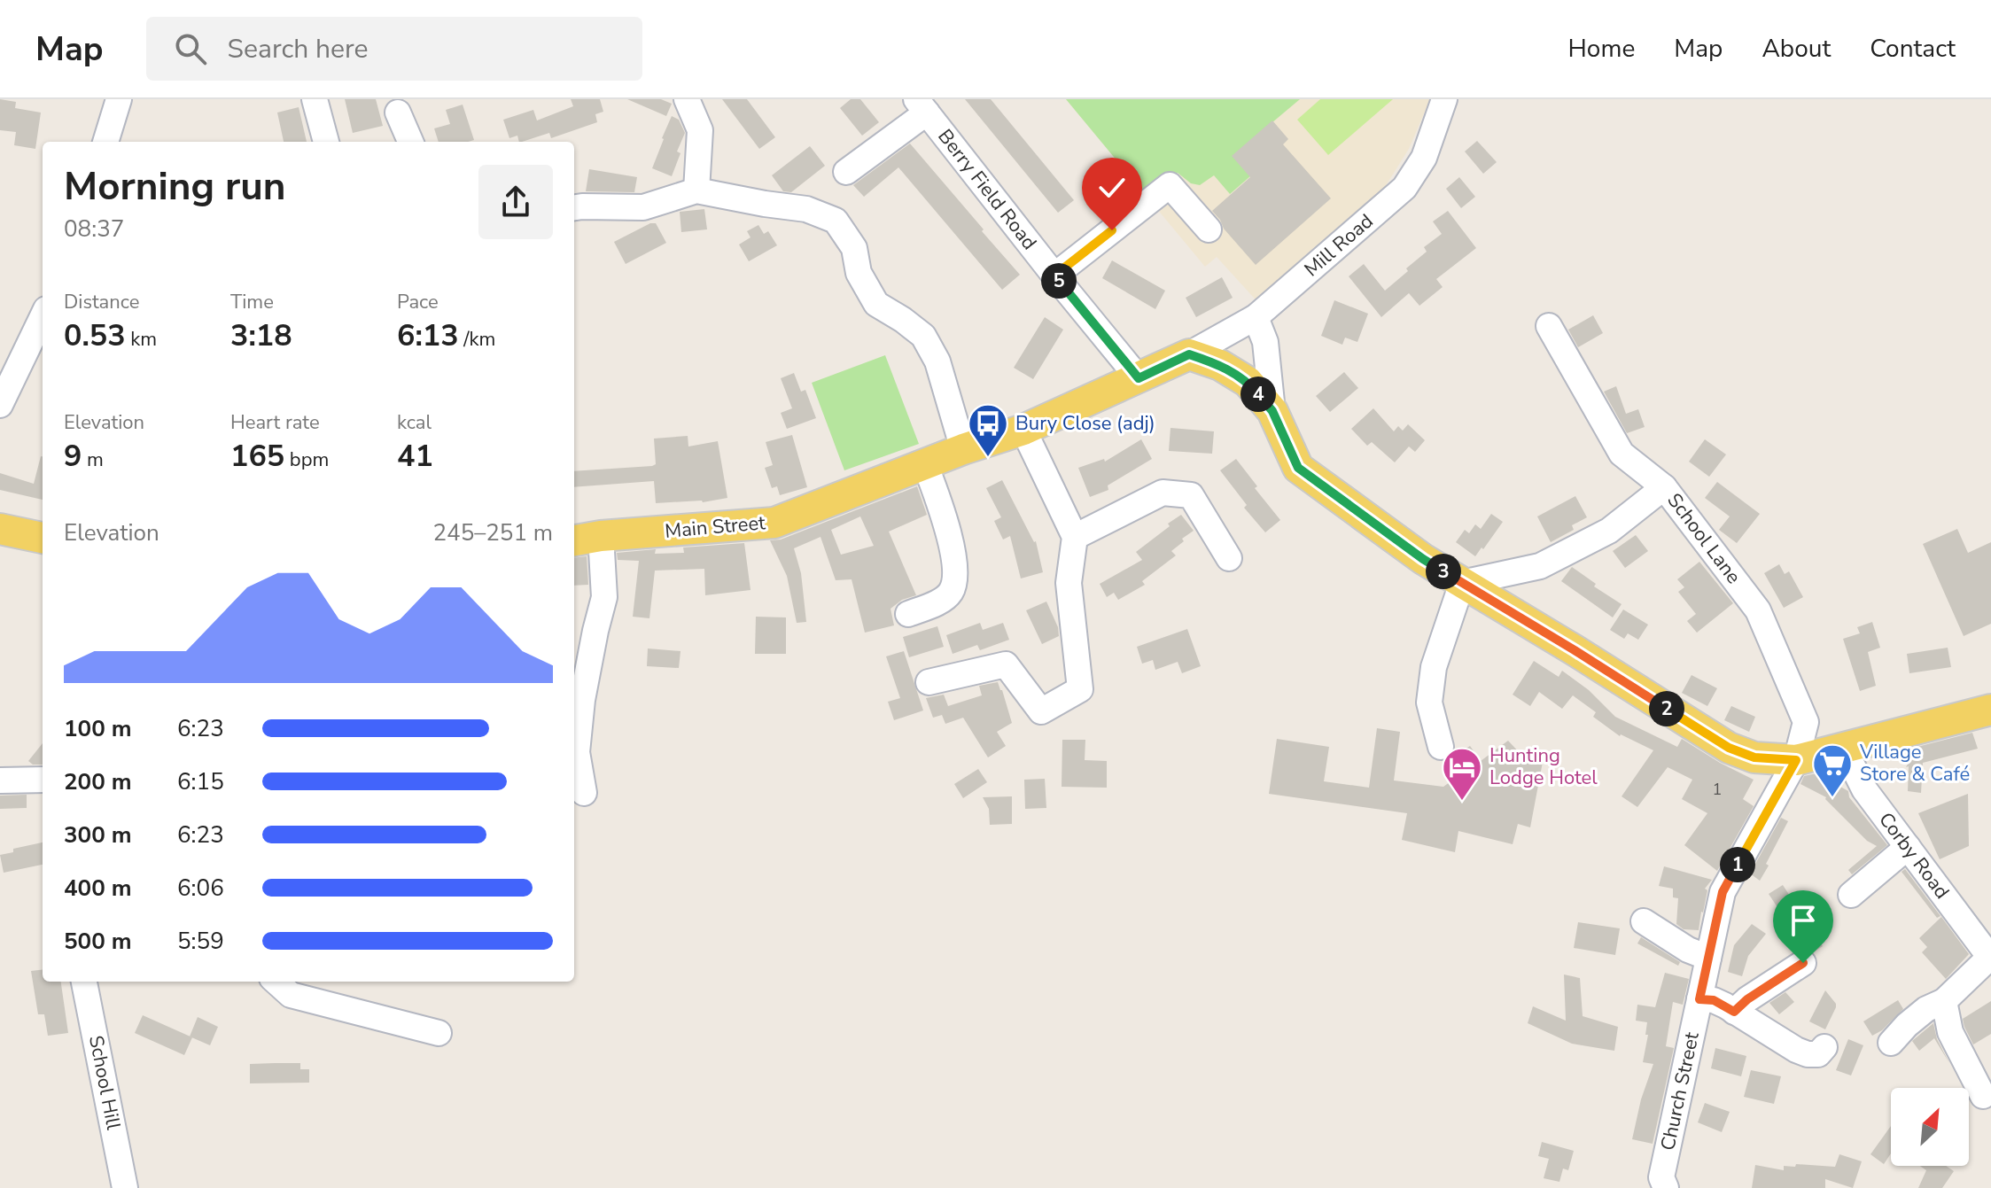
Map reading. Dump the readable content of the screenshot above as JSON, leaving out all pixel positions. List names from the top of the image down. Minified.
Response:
{"streets":{"main road":["Main Street"],"street":["Berry Field Road","Mill Road","School Lane","Corby Road","School Hill","Church Street"]},"crossings":[["Berry Field Road","Main Street"],["Mill Road","Main Street"],["School Lane","Church Street"]],"places":{"bus stop":["Bury Close (adj)"],"supermarket":["Village Store & Café"],"hotel":["Hunting Lodge Hotel"]},"house_numbers":["1"],"north":"top right","page":{"header":"Map","search":"Search here","nav":["Home","Map","About","Contact"],"heading":["Morning run","08:37"],"stats":[["Distance","0.53 km"],["Time","3:18"],["Pace","6:13 /km"],["Elevation","9 m"],["Heart rate","165 bpm"],["kcal","41"]],"pins":["5","4","3","2","1"],"chart":["Elevation","245–251 m"],"list":[{"name":"100 m","note":"6:23"},{"name":"200 m","note":"6:15"},{"name":"300 m","note":"6:23"},{"name":"400 m","note":"6:06"},{"name":"500 m","note":"5:59"}]}}
